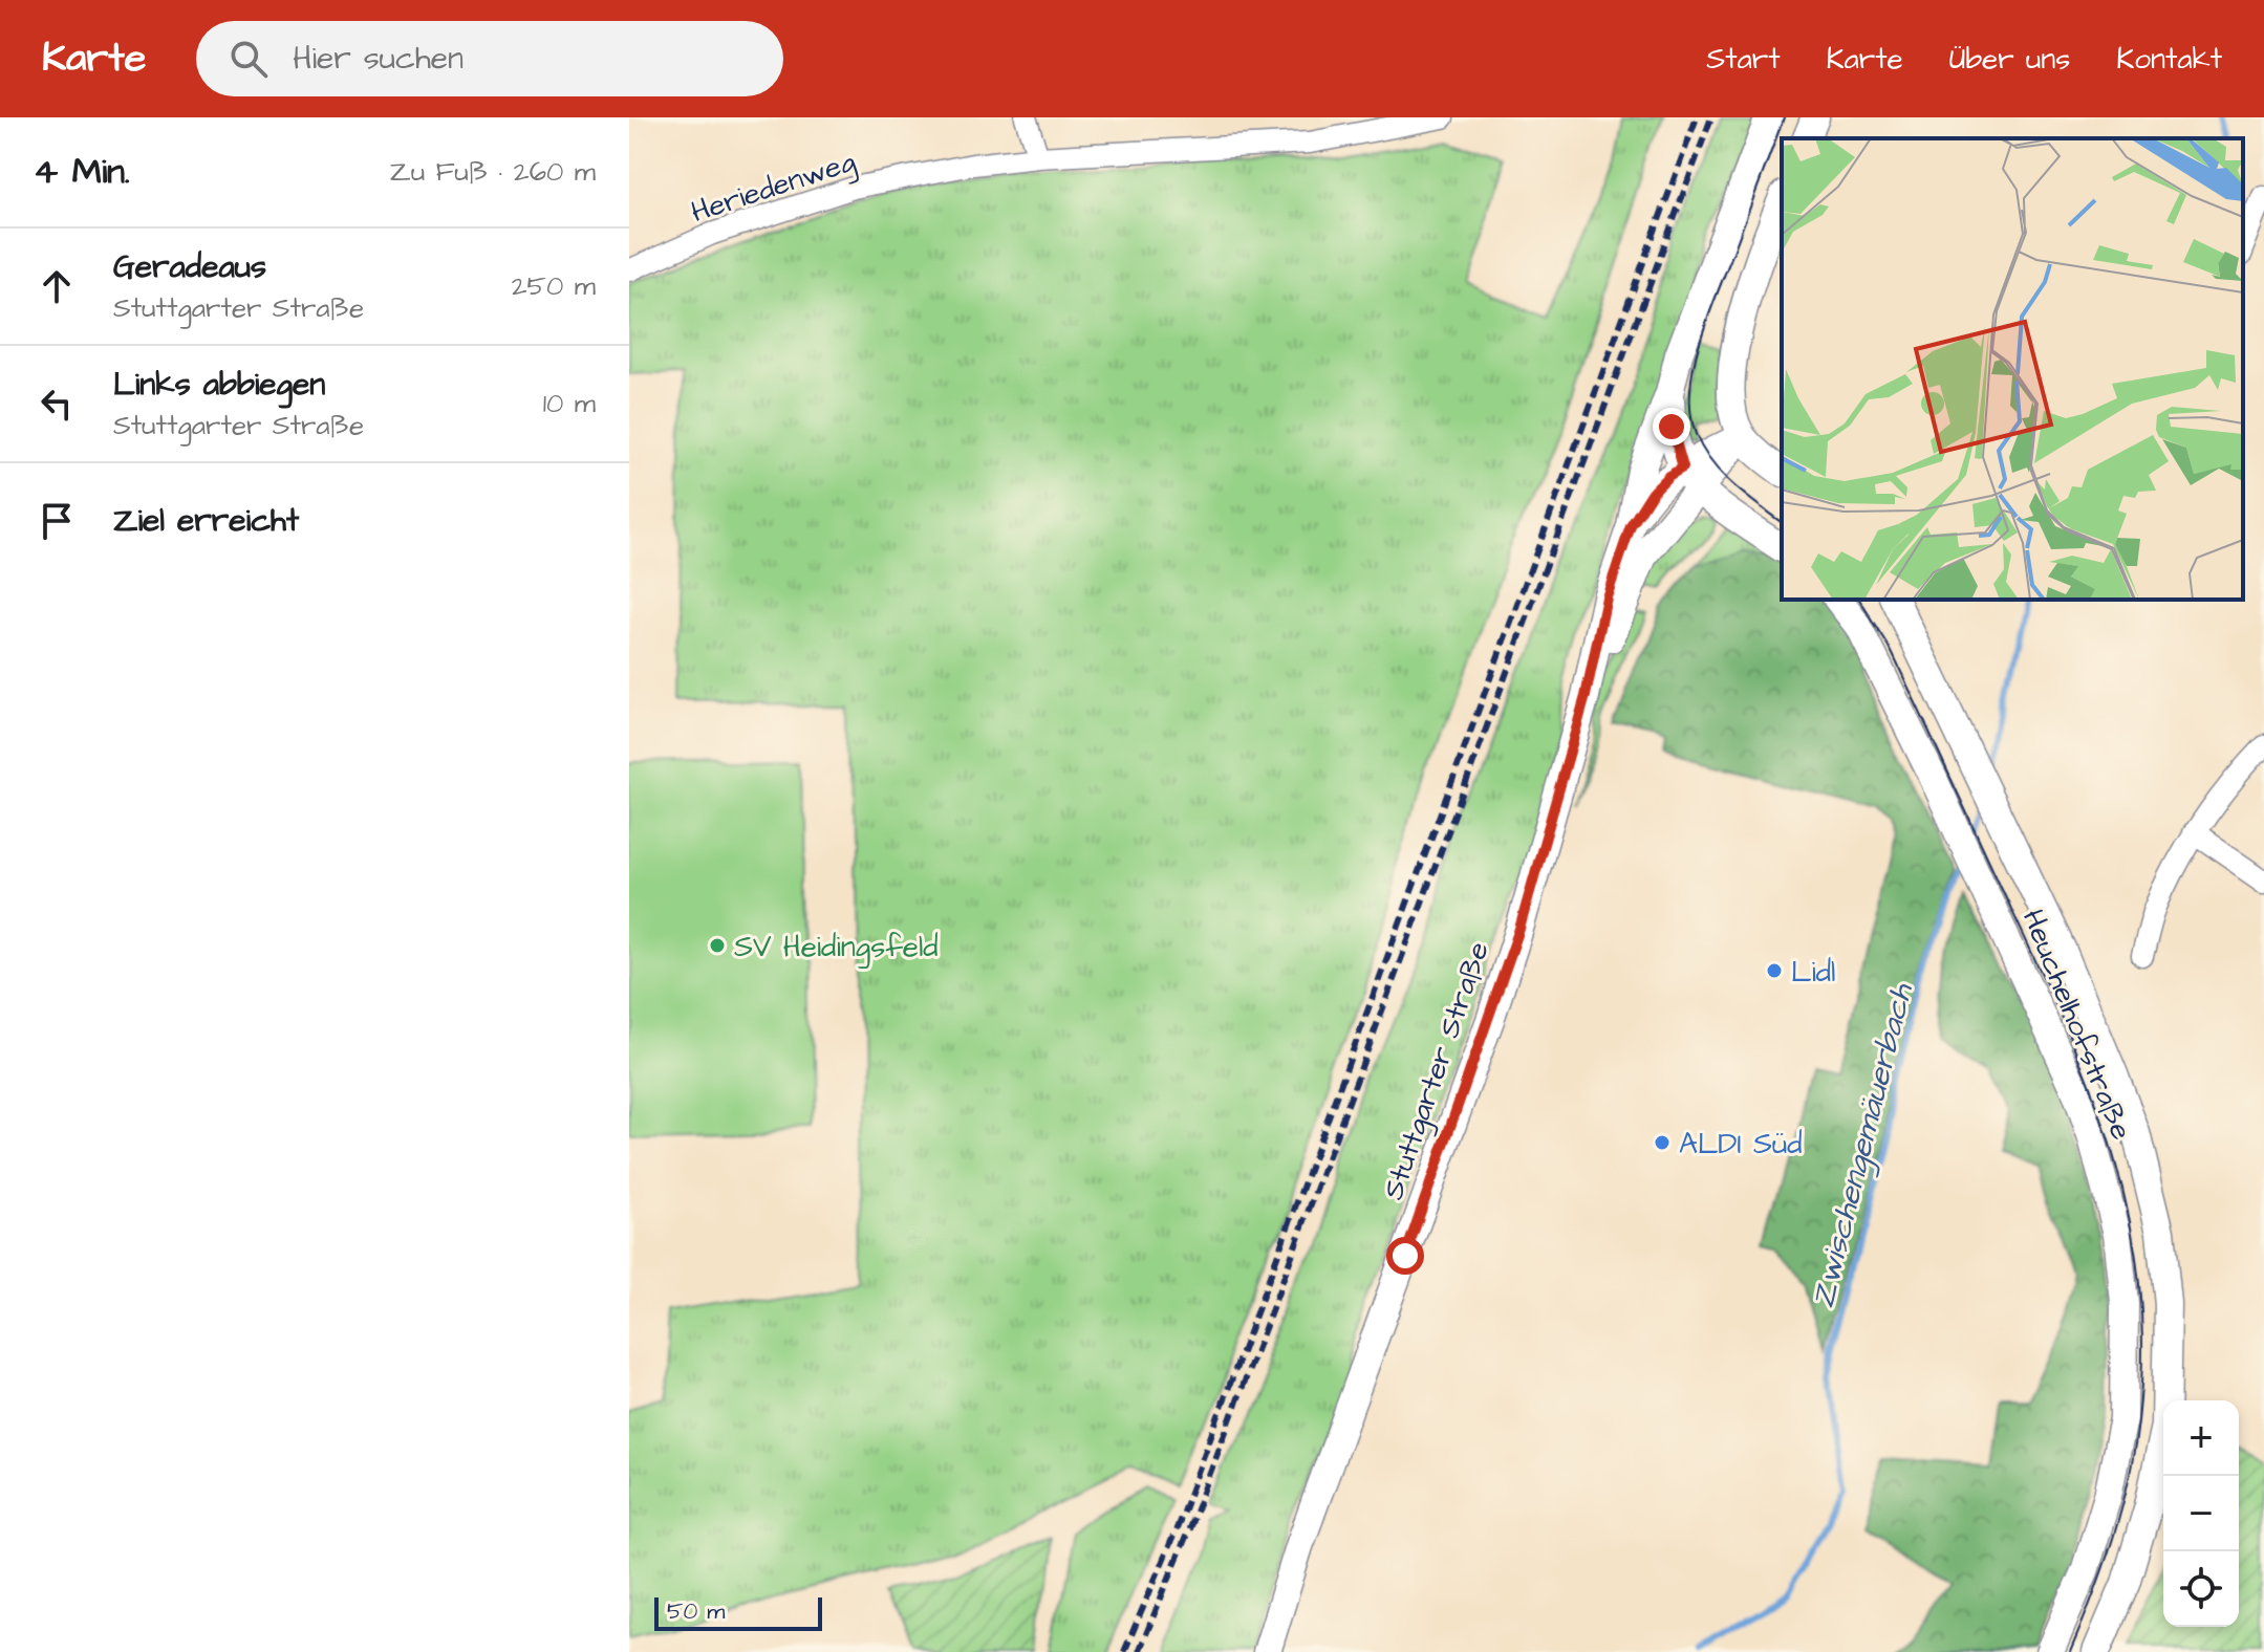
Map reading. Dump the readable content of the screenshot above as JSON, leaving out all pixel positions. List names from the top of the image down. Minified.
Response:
{"streets":{"main road":["Heuchelhofstraße","Stuttgarter Straße"],"street":["Heriedenweg"]},"water":["Zwischengemäuerbach"],"places":["SV Heidingsfeld","Lidl","ALDI Süd"],"scale_bar":"50 m","page":{"header":"Karte","search":"Hier suchen","nav":["Start","Karte","Über uns","Kontakt"],"heading":["4 Min.","Zu Fuß · 260 m"],"list":[["Geradeaus","Stuttgarter Straße","250 m"],["Links abbiegen","Stuttgarter Straße","10 m"],"Ziel erreicht"],"map_buttons":["+","−"],"scale":"50 m"}}
